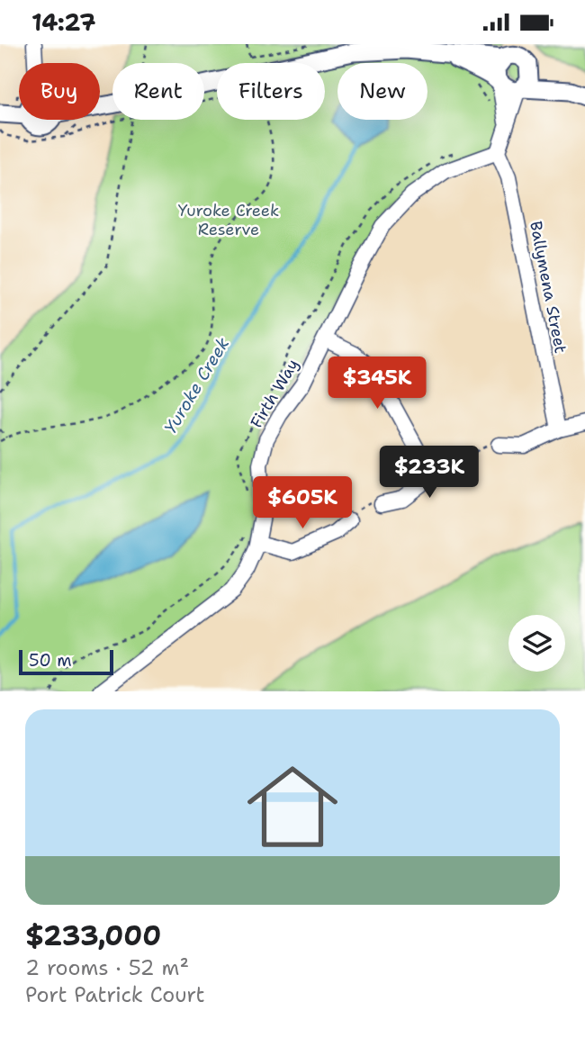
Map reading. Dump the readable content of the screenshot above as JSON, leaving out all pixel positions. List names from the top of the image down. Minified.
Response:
{"streets":{"street":["Ballymena Street","Firth Way"]},"crossings":[["Ballymena Street","Firth Way"]],"water":["Yuroke Creek"],"parks":["Yuroke Creek Reserve"],"scale_bar":"50 m","page":{"status":"14:27","chip":["Buy","Rent","Filters","New"],"price":["$345K","$233K","$605K"],"scale":"50 m","list":[{"name":"$233,000","note":"2 rooms · 52 m² · Port Patrick Court"}]}}
